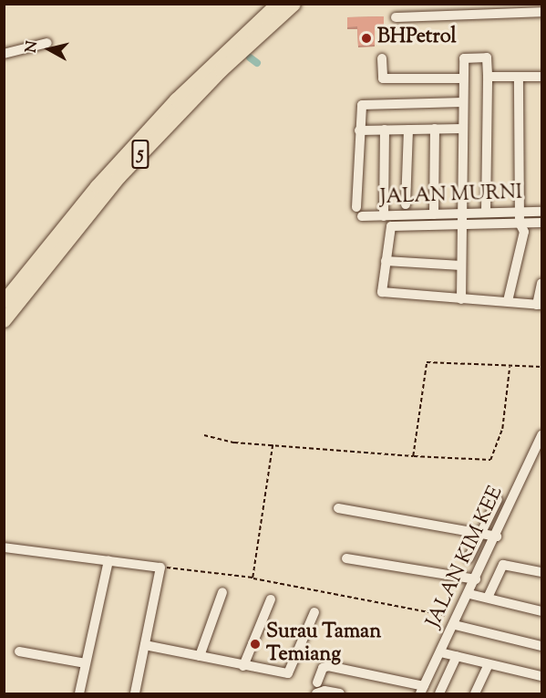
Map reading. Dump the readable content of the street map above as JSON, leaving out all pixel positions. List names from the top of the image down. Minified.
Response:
{"streets":{"highway":["5"],"street":["JALAN MURNI","JALAN KIM KEE"]},"places":["BHPetrol","Surau Taman Temiang"],"north":"left"}
